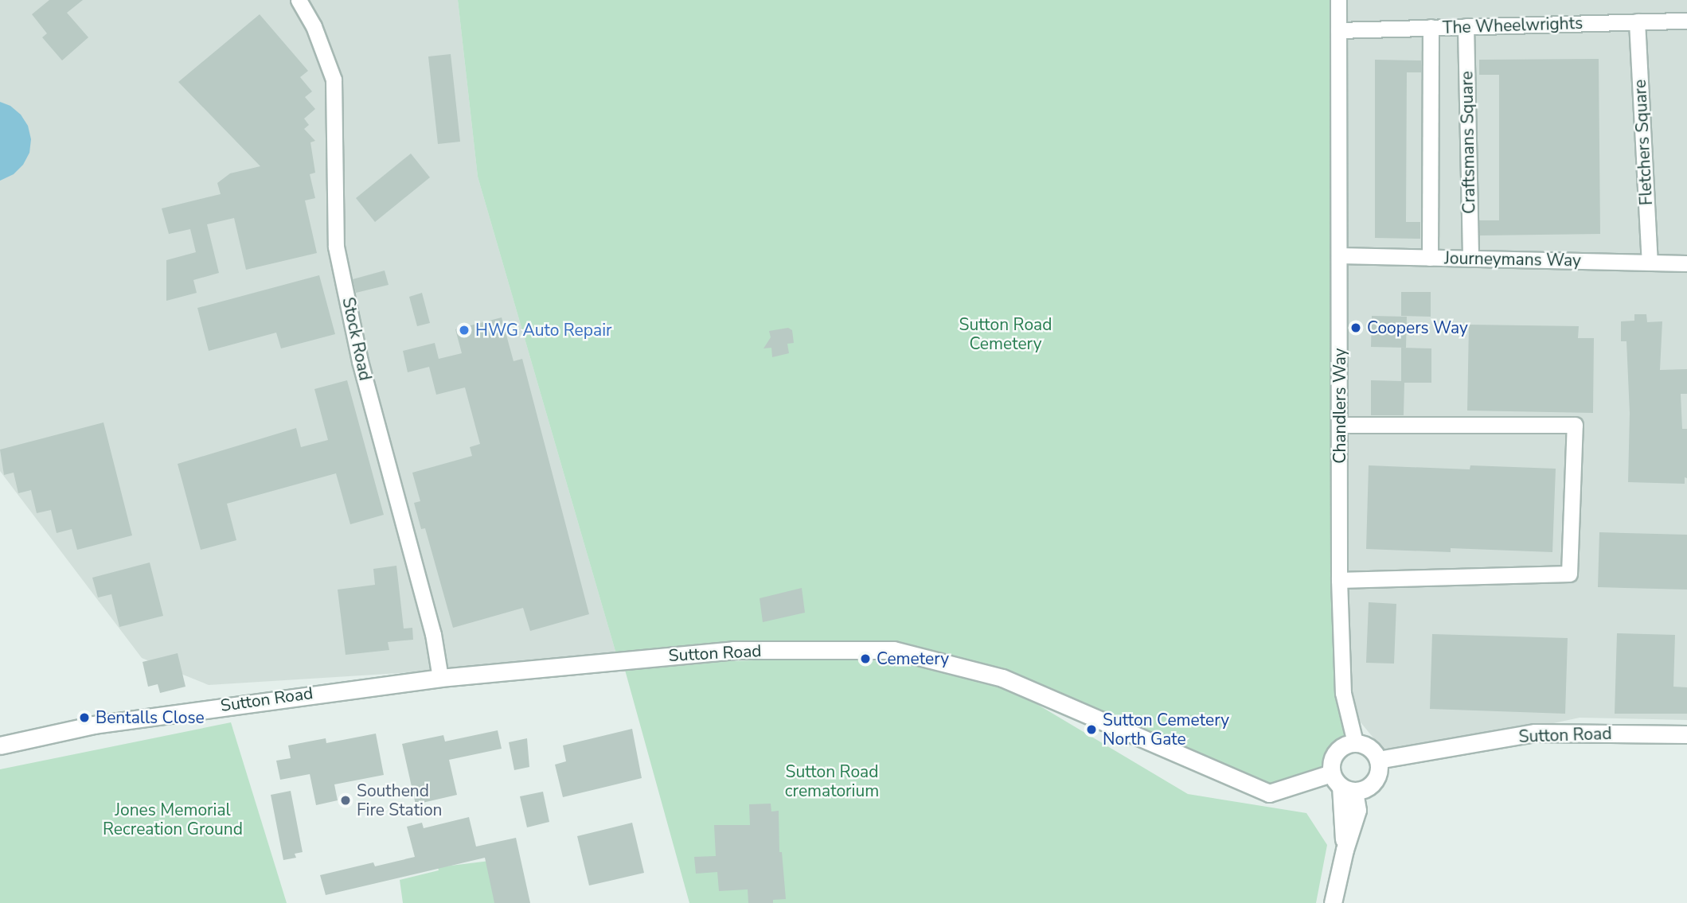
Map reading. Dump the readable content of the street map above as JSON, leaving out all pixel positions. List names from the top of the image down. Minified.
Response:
{"streets":{"street":["The Wheelwrights","Craftsmans Square","Fletchers Square","Journeymans Way","Stock Road","Chandlers Way","Sutton Road"]},"crossings":[["The Wheelwrights","Craftsmans Square"],["The Wheelwrights","Fletchers Square"],["The Wheelwrights","Chandlers Way"],["Craftsmans Square","Journeymans Way"],["Fletchers Square","Journeymans Way"],["Journeymans Way","Chandlers Way"],["Stock Road","Sutton Road"],["Chandlers Way","Sutton Road"]],"parks":["Sutton Road Cemetery","Sutton Road crematorium","Jones Memorial Recreation Ground"],"places":["Coopers Way","HWG Auto Repair","Cemetery","Bentalls Close","Sutton Cemetery North Gate","Southend Fire Station"]}
